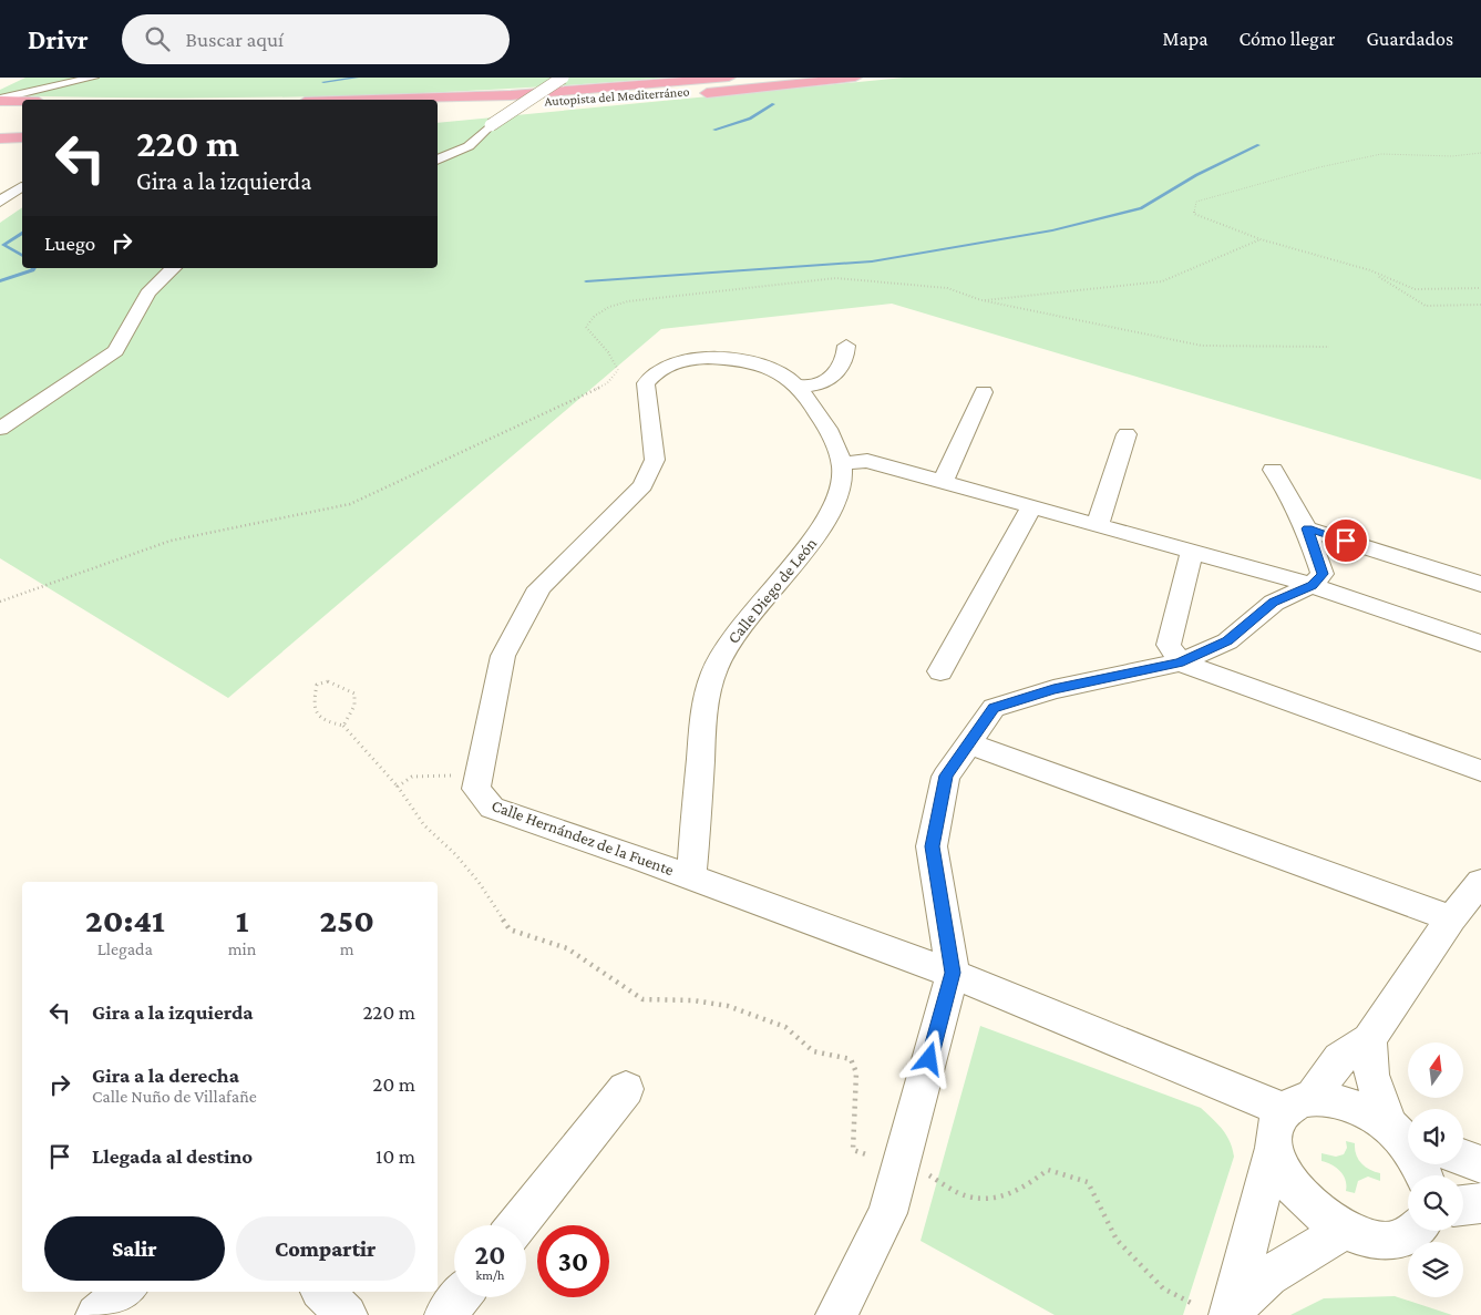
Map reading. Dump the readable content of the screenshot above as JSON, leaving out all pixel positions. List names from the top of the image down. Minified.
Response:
{"streets":{"highway":["Autopista del Mediterráneo"],"street":["Calle Diego de León","Calle Hernández de la Fuente"]},"crossings":[["Calle Diego de León","Calle Hernández de la Fuente"]],"north":"top","page":{"header":"Drivr","search":"Buscar aquí","nav":["Mapa","Cómo llegar","Guardados"],"turn":["220 m","Gira a la izquierda"],"then":"Luego","eta":["20:41","Llegada","1","min","250","m"],"list":[{"name":"Gira a la izquierda","value":"220 m"},{"name":"Gira a la derecha","note":"Calle Nuño de Villafañe","value":"20 m"},{"name":"Llegada al destino","value":"10 m"}],"buttons":["Salir","Compartir"],"speed":"20 km/h","limit":"30"}}
